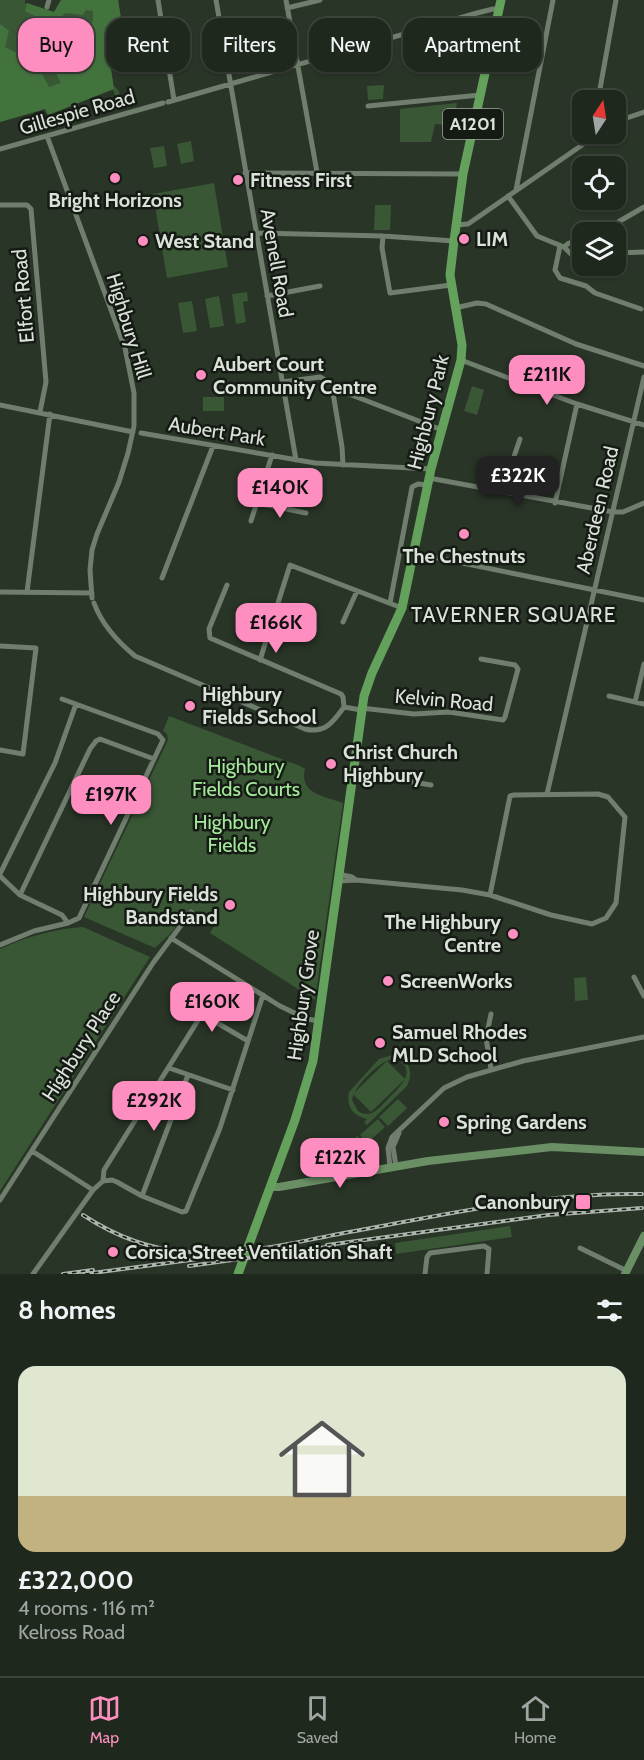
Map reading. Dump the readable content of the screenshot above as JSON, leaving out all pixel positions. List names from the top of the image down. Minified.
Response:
{"streets":{"main road":["A1201","Highbury Park","Highbury Grove"],"street":["Gillespie Road","Avenell Road","Elfort Road","Highbury Hill","Aubert Park","Aberdeen Road","Kelvin Road","Highbury Place"]},"crossings":[["Gillespie Road","A1201"],["Gillespie Road","Avenell Road"],["Gillespie Road","Highbury Hill"],["A1201","Highbury Park"],["Avenell Road","Aubert Park"],["Highbury Park","Aubert Park"],["Highbury Park","Kelvin Road"],["Highbury Park","Highbury Grove"],["Aubert Park","Aberdeen Road"],["Kelvin Road","Highbury Grove"]],"districts":["TAVERNER SQUARE"],"parks":["Highbury Fields Courts","Highbury Fields"],"places":{"other":["Bright Horizons","Fitness First","LIM","West Stand","Aubert Court Community Centre","The Chestnuts","Highbury Fields School","Christ Church Highbury","Highbury Fields Bandstand","The Highbury Centre","ScreenWorks","Samuel Rhodes MLD School","Spring Gardens","Corsica Street Ventilation Shaft"],"transit":["Canonbury"]},"north":"top","page":{"chip":["Buy","Rent","Filters","New","Apartment"],"price":["£211K","£322K","£140K","£166K","£197K","£160K","£292K","£122K"],"heading":"8 homes","list":[{"name":"£322,000","note":"4 rooms · 116 m² · Kelross Road"}],"tabs":["Map","Saved","Home"]}}
